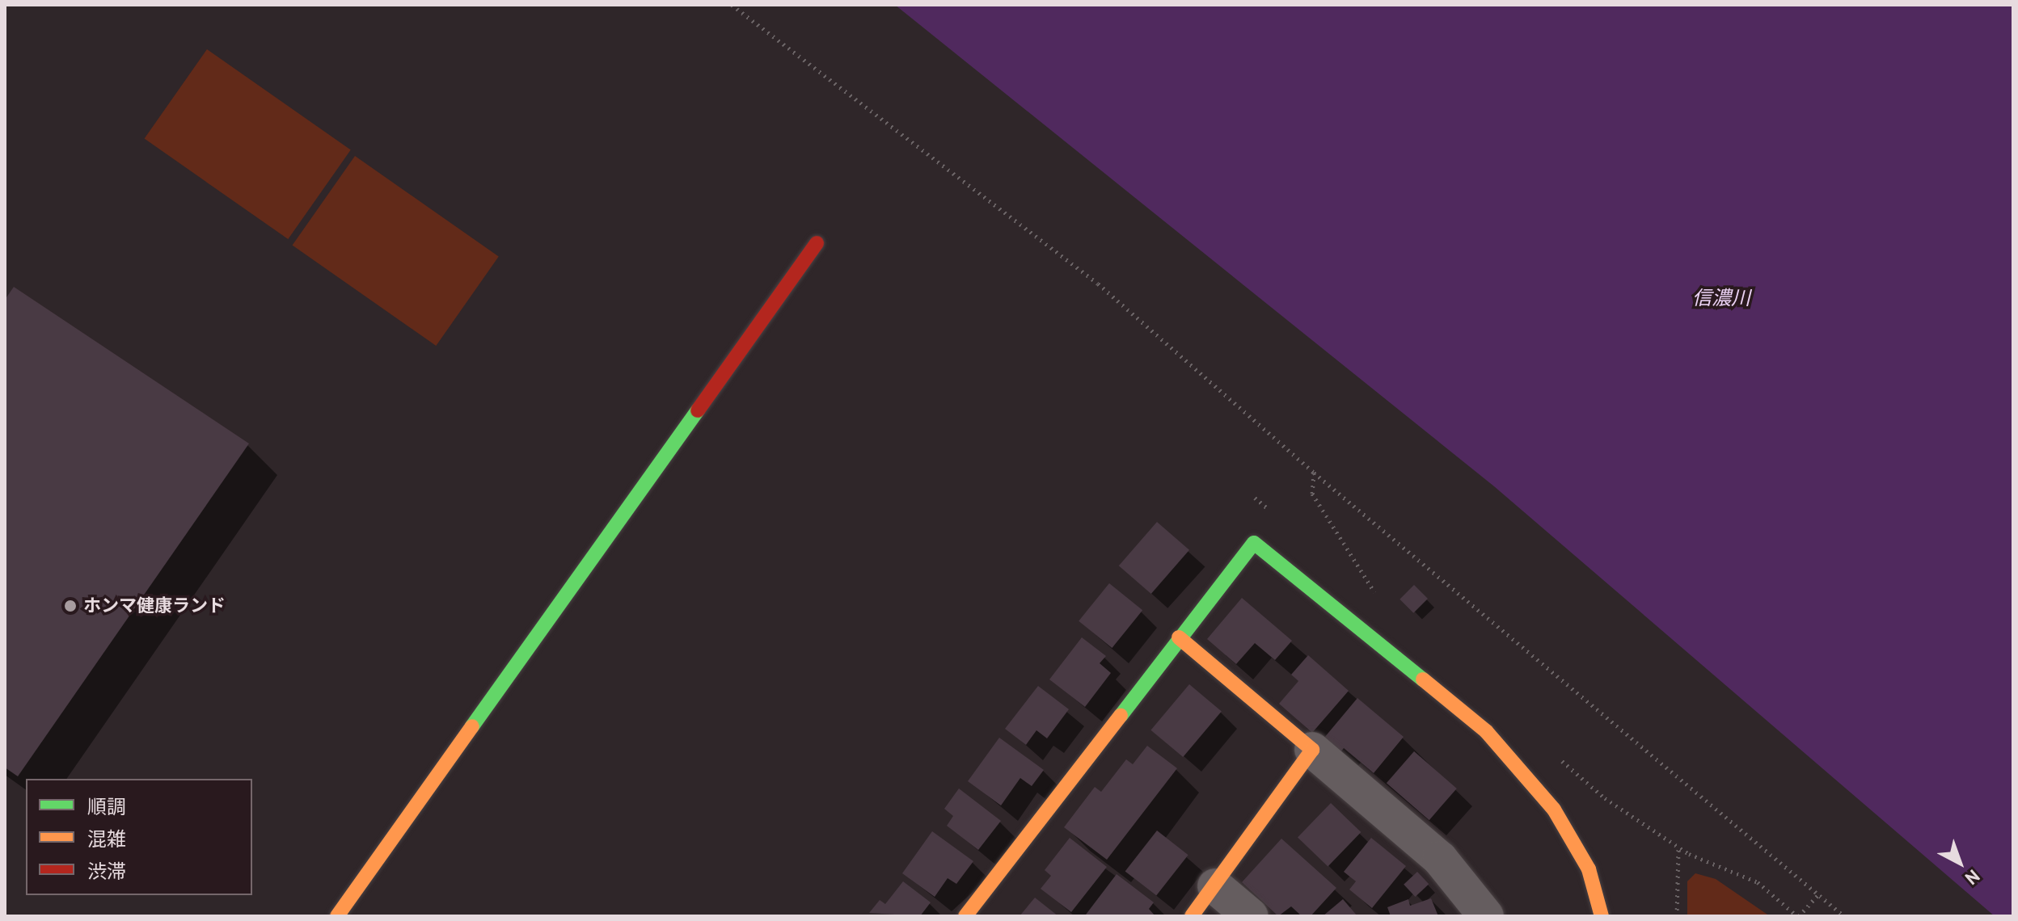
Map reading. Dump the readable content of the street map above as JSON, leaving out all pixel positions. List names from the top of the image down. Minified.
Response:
{"water":["信濃川"],"places":["ホンマ健康ランド"],"legend":["順調","混雑","渋滞"],"north":"bottom right"}
